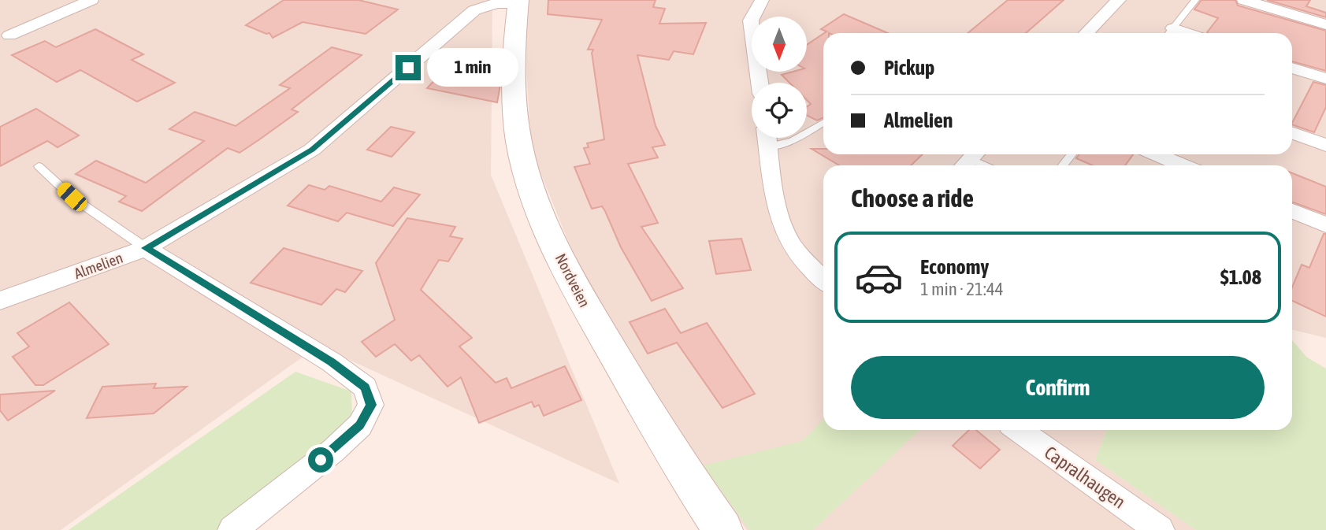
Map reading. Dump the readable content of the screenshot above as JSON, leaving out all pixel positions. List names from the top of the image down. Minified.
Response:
{"streets":{"main road":["Nordveien"],"street":["Almelien","Capralhaugen"]},"crossings":[["Almelien","Nordveien"]],"north":"bottom","page":{"banner":["Pickup","Almelien"],"bubble":"1 min","heading":"Choose a ride","list":[{"name":"Economy","note":"1 min · 21:44","value":"$1.08"}],"buttons":"Confirm"}}
